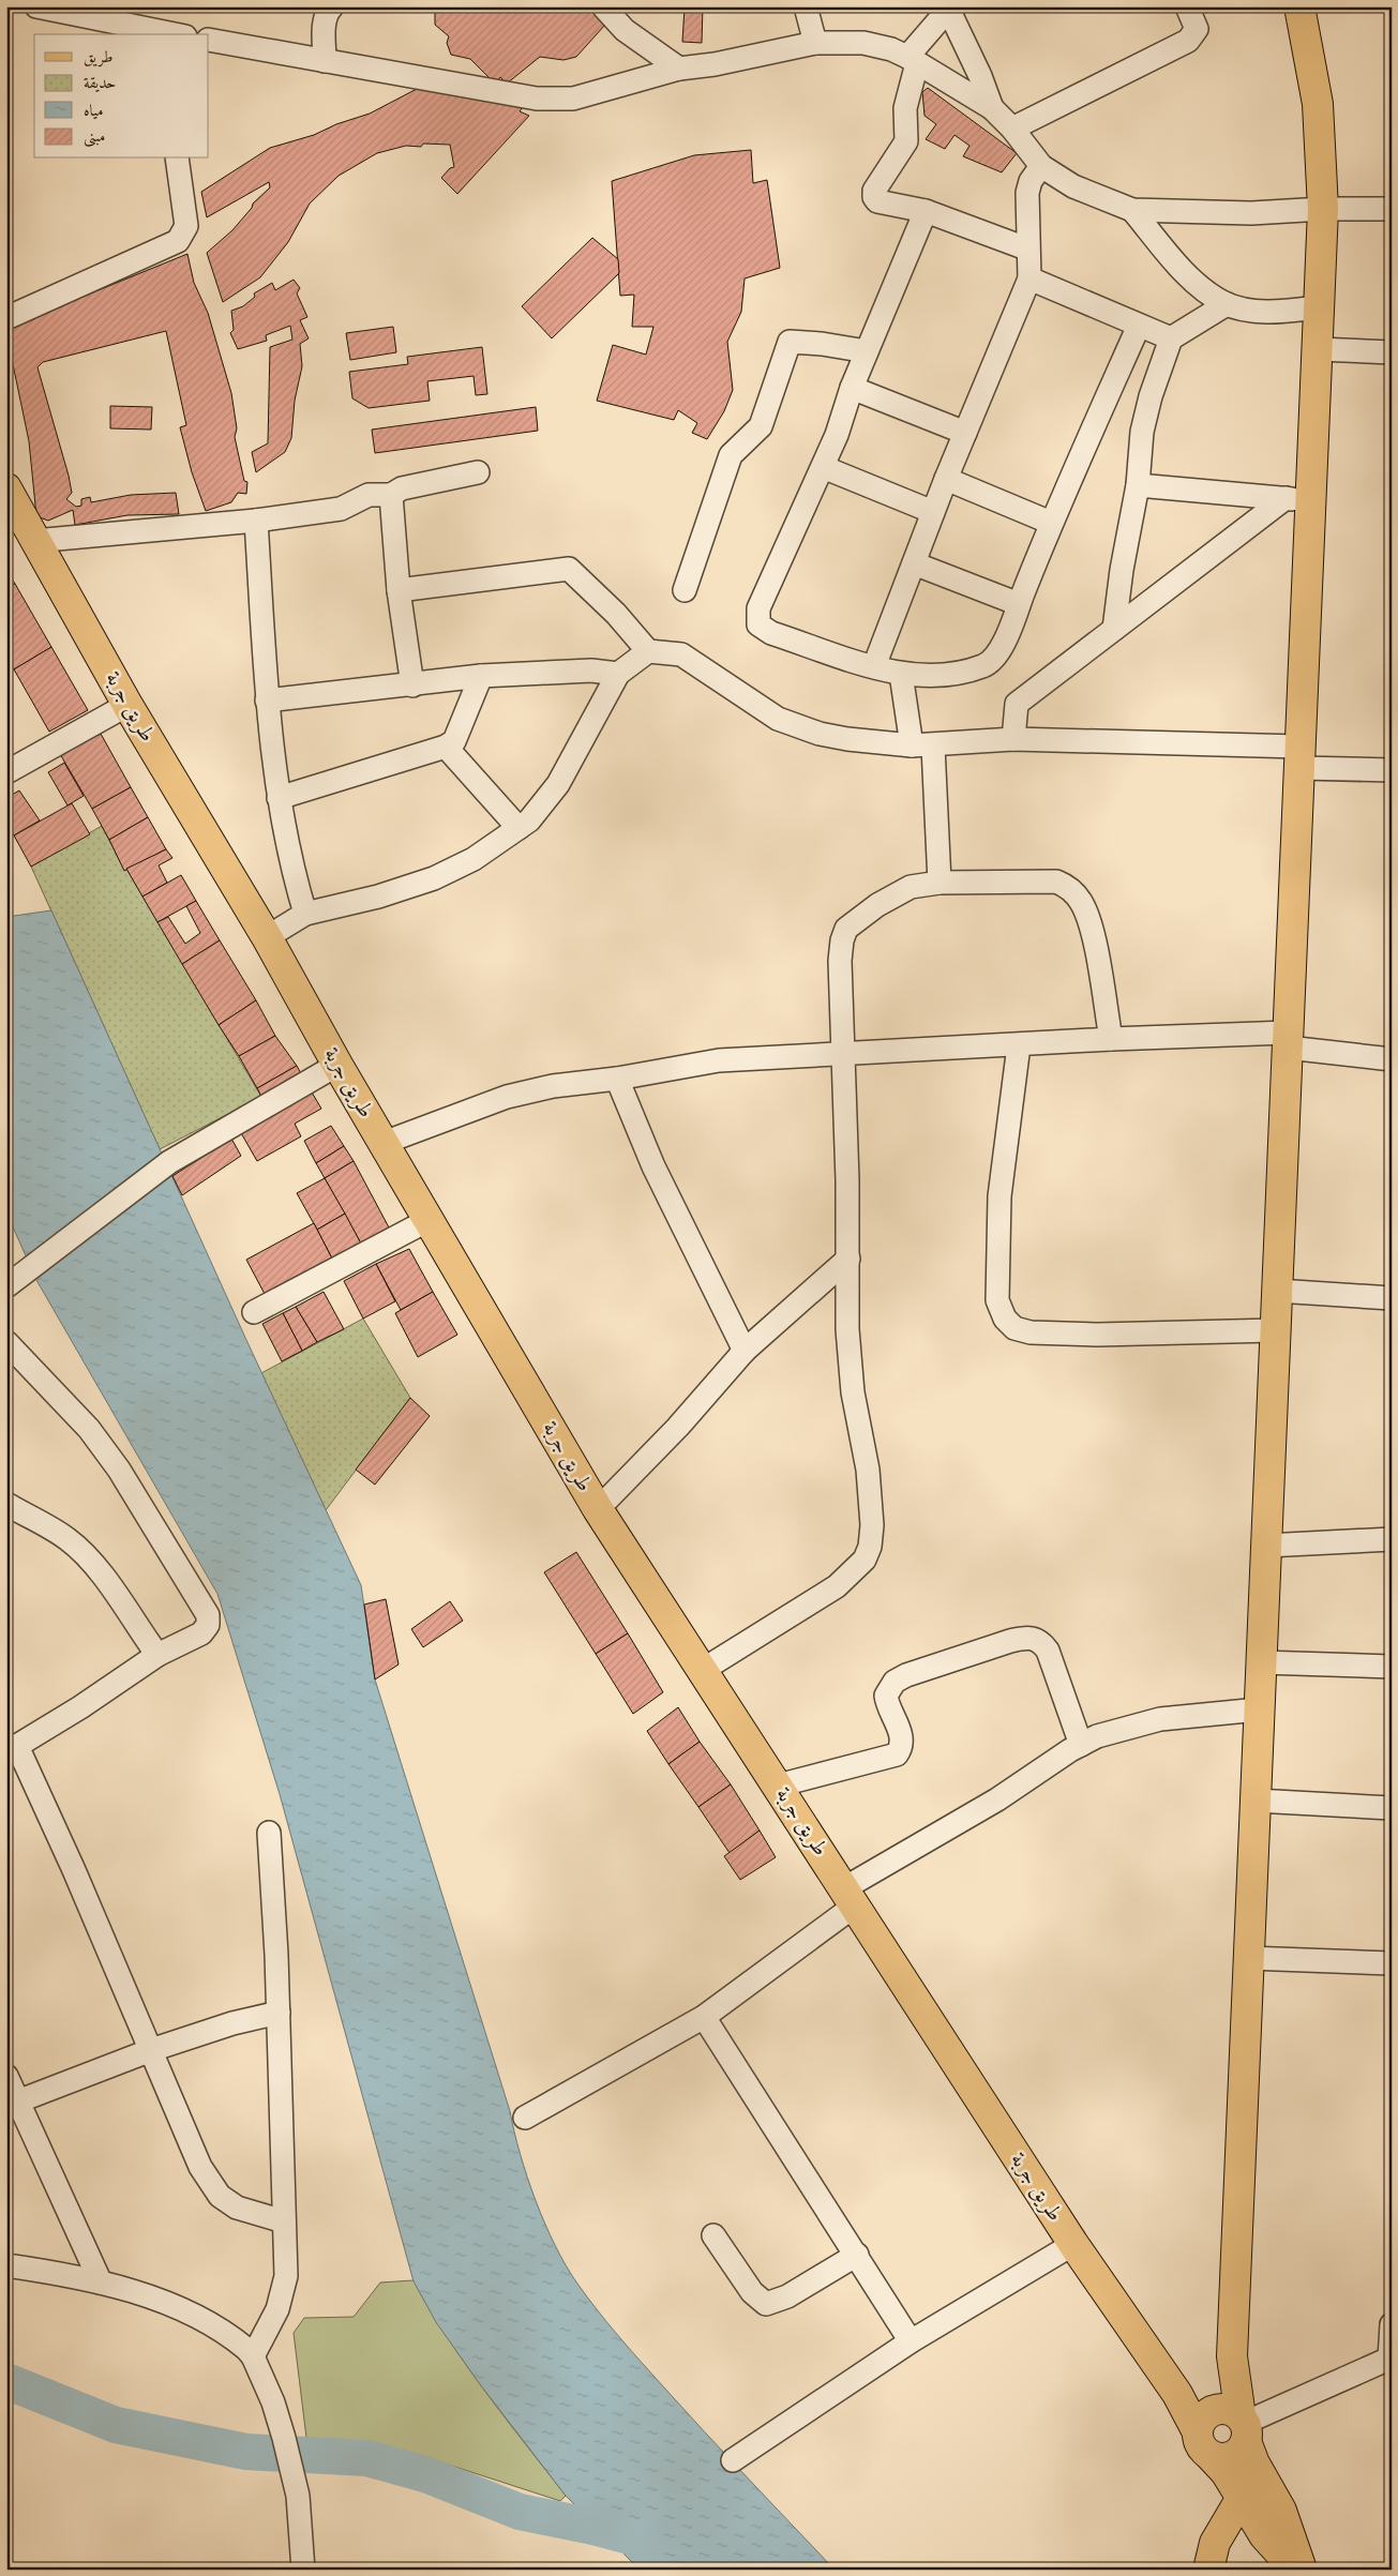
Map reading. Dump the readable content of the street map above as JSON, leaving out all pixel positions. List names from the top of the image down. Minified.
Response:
{"streets":{"main road":["طريق جربة"]},"legend":["طريق","حديقة","مياه","مبنى"]}
